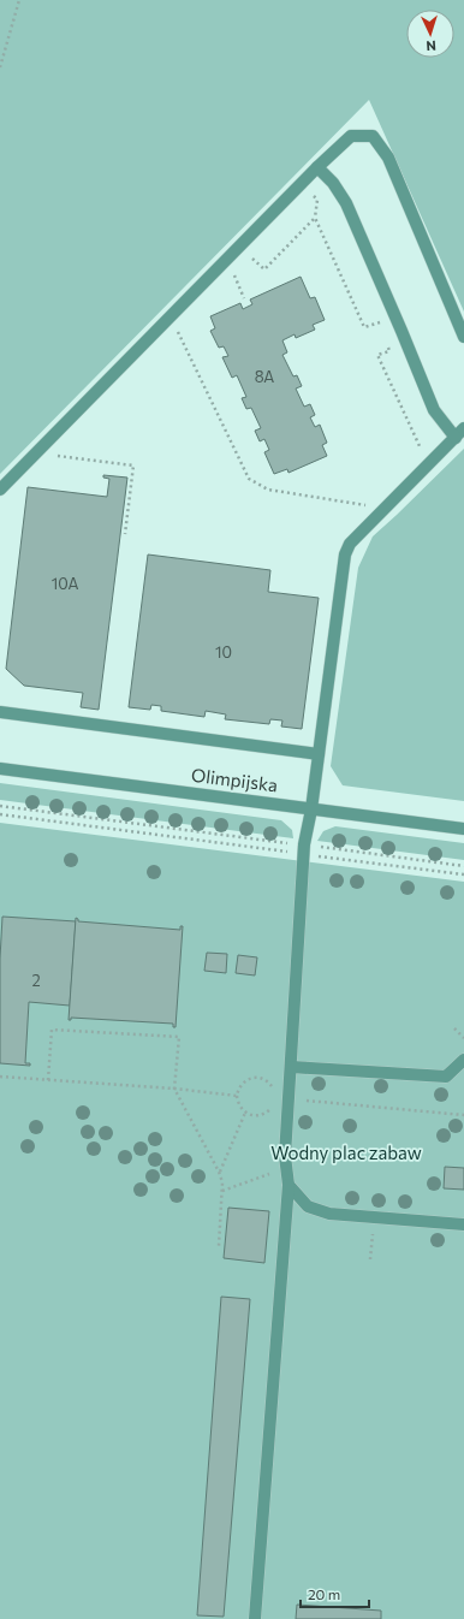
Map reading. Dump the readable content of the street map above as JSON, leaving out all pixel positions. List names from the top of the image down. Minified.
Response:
{"streets":{"street":["Olimpijska"]},"parks":["Wodny plac zabaw"],"house_numbers":["8A","10A","10","2"],"scale_bar":"20 m","north":"bottom"}
